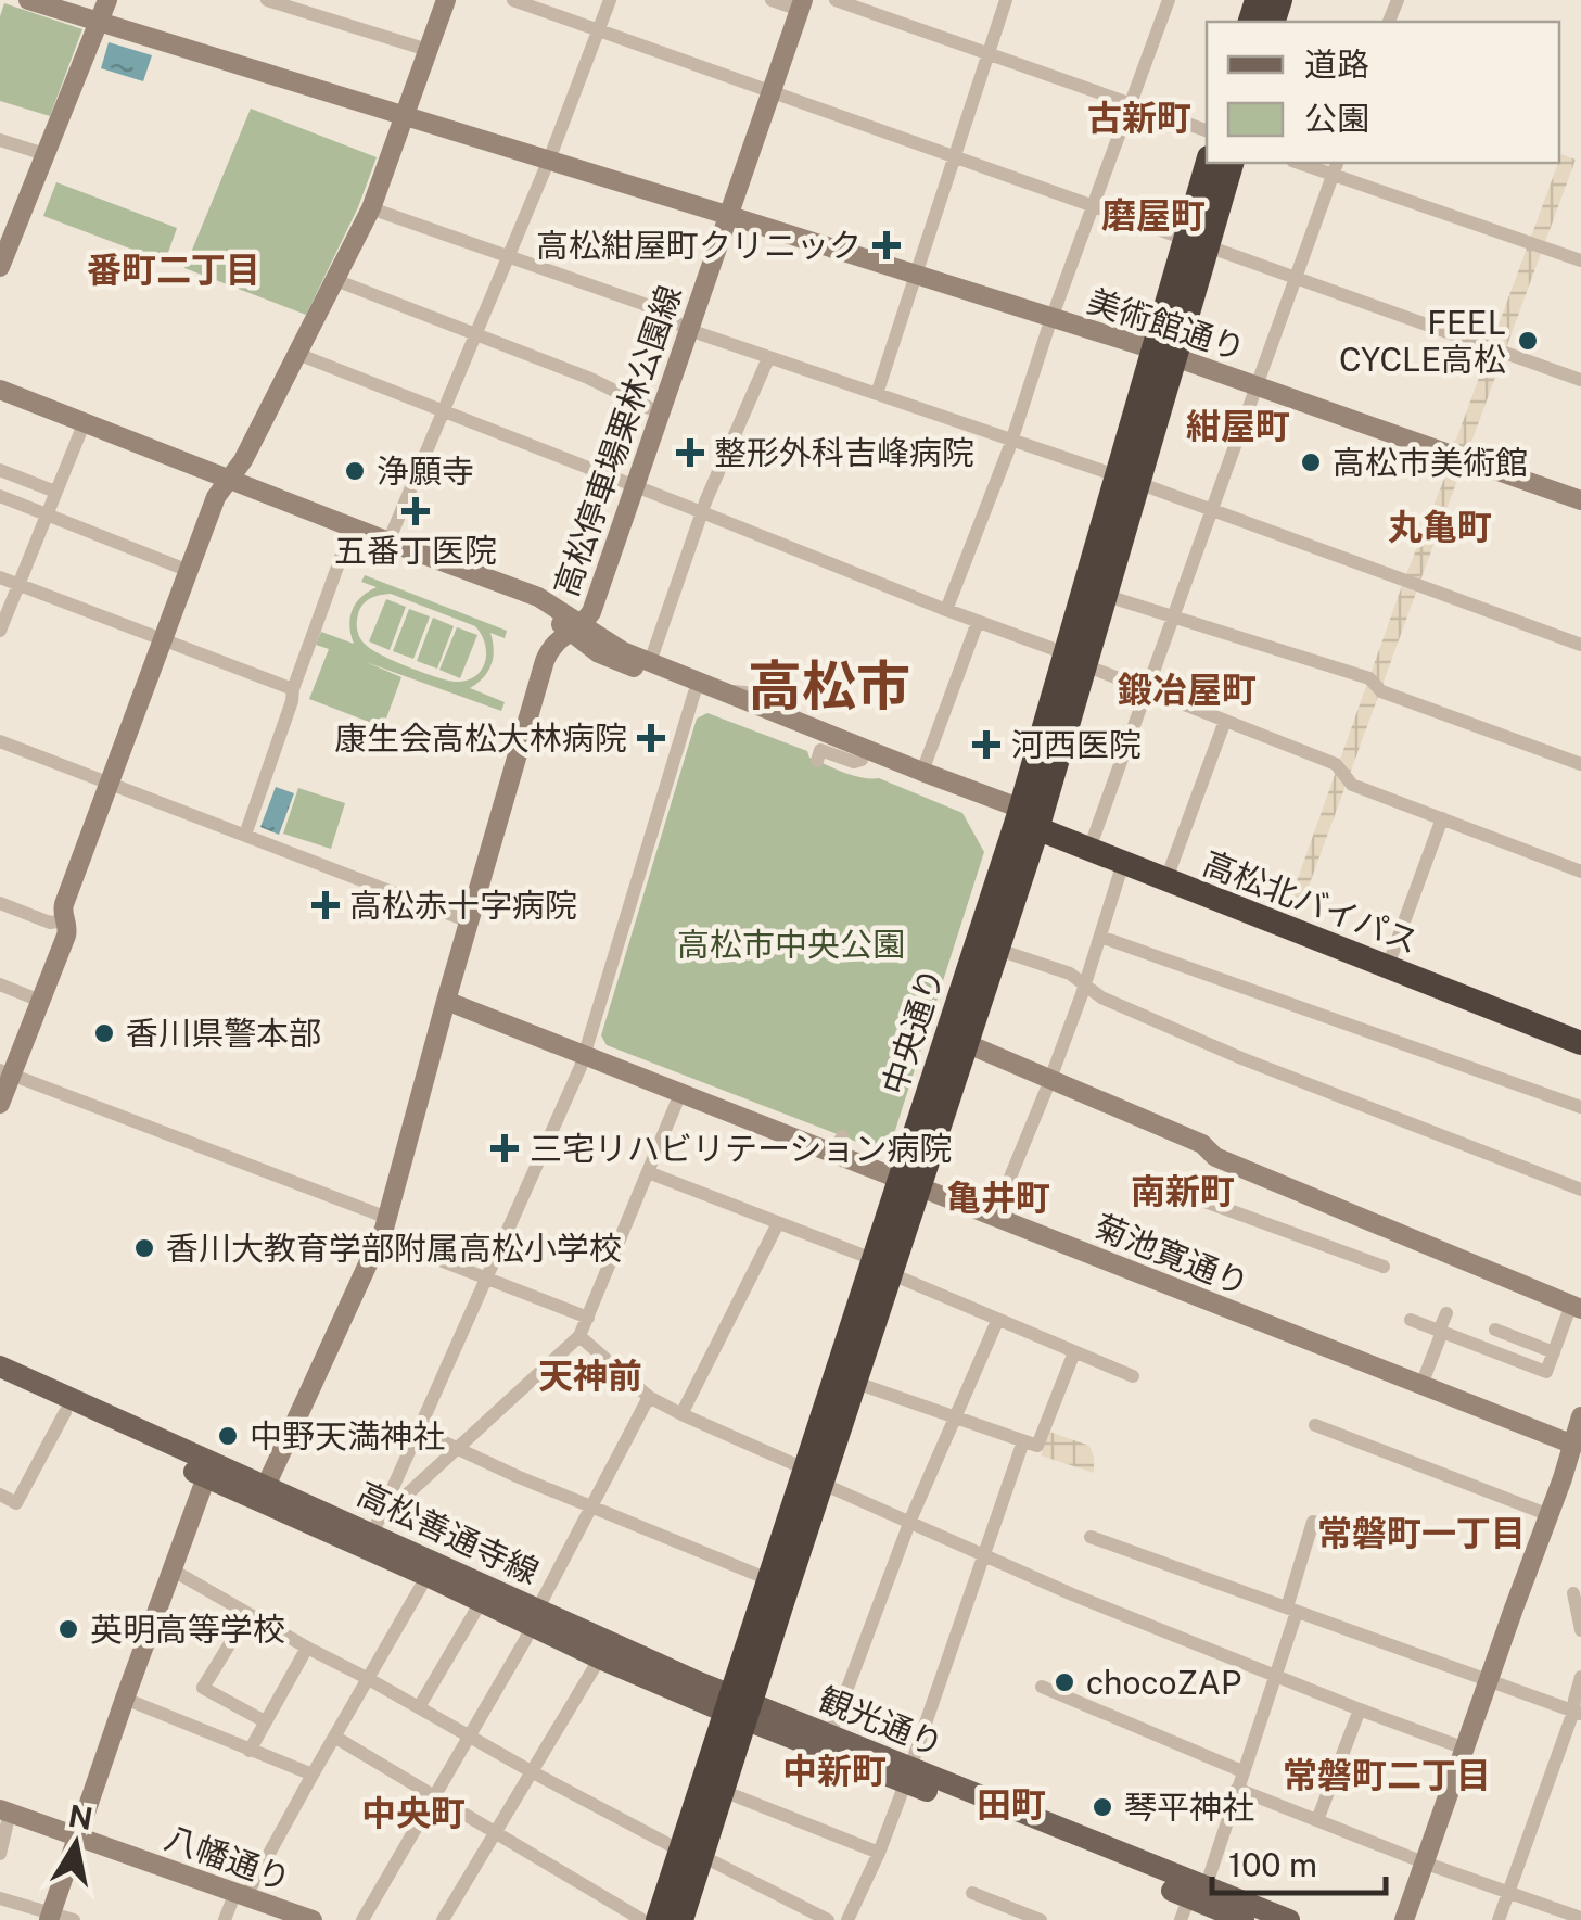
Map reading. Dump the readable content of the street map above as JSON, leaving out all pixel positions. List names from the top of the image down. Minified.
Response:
{"streets":{"highway":["高松北バイパス","中央通り"],"main road":["高松善通寺線","観光通り"],"street":["美術館通り","高松停車場栗林公園線","菊池寛通り","八幡通り"]},"crossings":[["美術館通り","高松停車場栗林公園線"],["美術館通り","中央通り"],["高松停車場栗林公園線","菊池寛通り"],["高松停車場栗林公園線","高松善通寺線"],["高松北バイパス","中央通り"],["中央通り","菊池寛通り"],["中央通り","高松善通寺線"],["中央通り","観光通り"],["高松善通寺線","観光通り"]],"districts":["古新町","磨屋町","番町二丁目","紺屋町","丸亀町","高松市","鍛冶屋町","南新町","亀井町","天神前","常磐町一丁目","中新町","常磐町二丁目","田町","中央町"],"parks":["高松市中央公園"],"places":{"health":["高松紺屋町クリニック","整形外科吉峰病院","五番丁医院","康生会高松大林病院","河西医院","高松赤十字病院","三宅リハビリテーション病院"],"other":["FEEL CYCLE高松","高松市美術館","浄願寺","香川県警本部","香川大教育学部附属高松小学校","中野天満神社","英明高等学校","chocoZAP","琴平神社"]},"legend":["道路","公園"],"scale_bar":"100 m","north":"top"}
